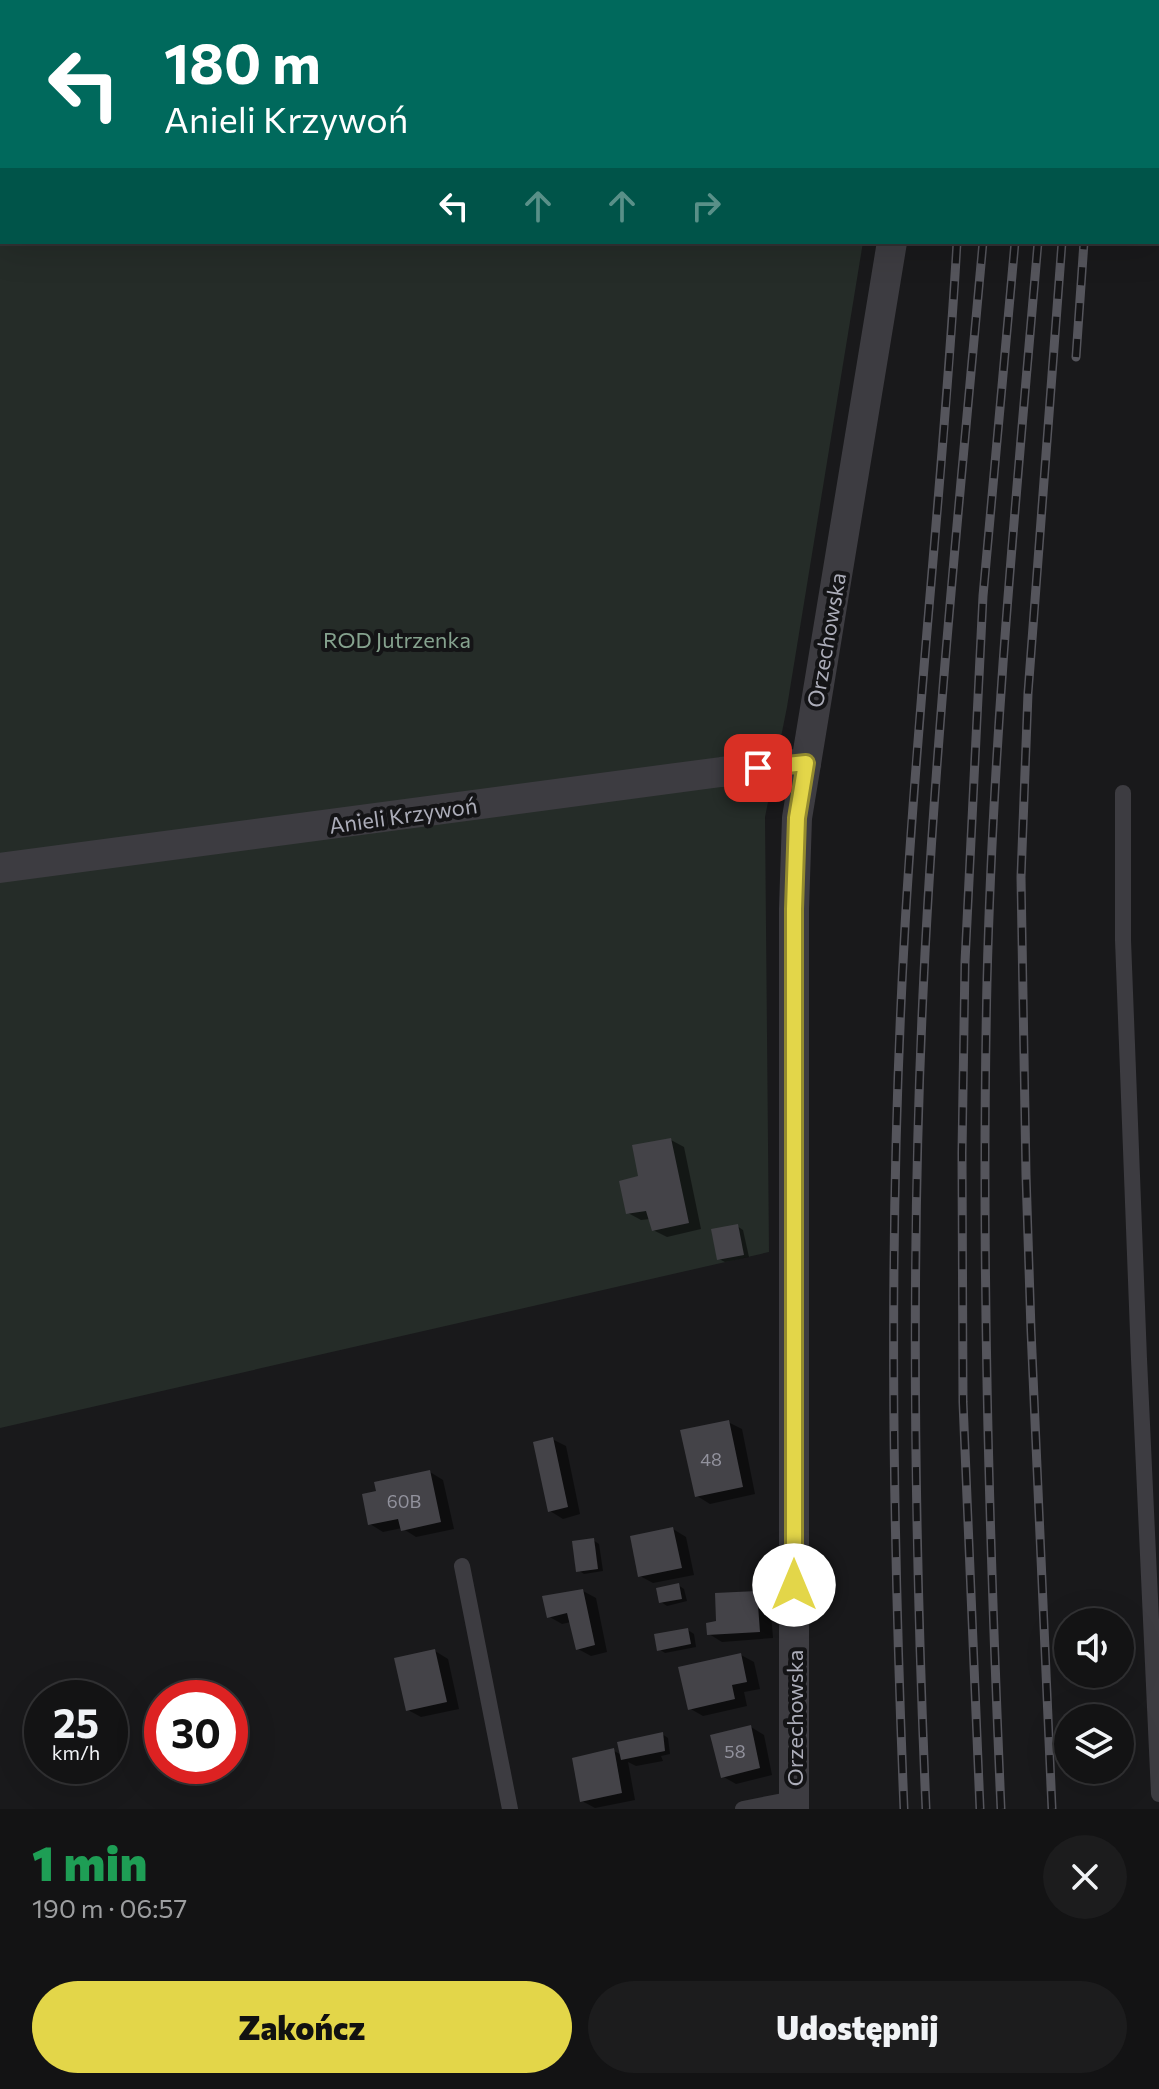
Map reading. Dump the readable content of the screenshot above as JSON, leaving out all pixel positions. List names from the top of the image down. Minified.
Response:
{"streets":{"street":["Orzechowska","Anieli Krzywoń"]},"crossings":[["Orzechowska","Anieli Krzywoń"]],"parks":["ROD Jutrzenka"],"house_numbers":["48","60B","58"],"page":{"turn":["180 m","Anieli Krzywoń"],"speed":"25 km/h","limit":"30","heading":["1 min","190 m · 06:57"],"buttons":["Zakończ","Udostępnij"]}}
